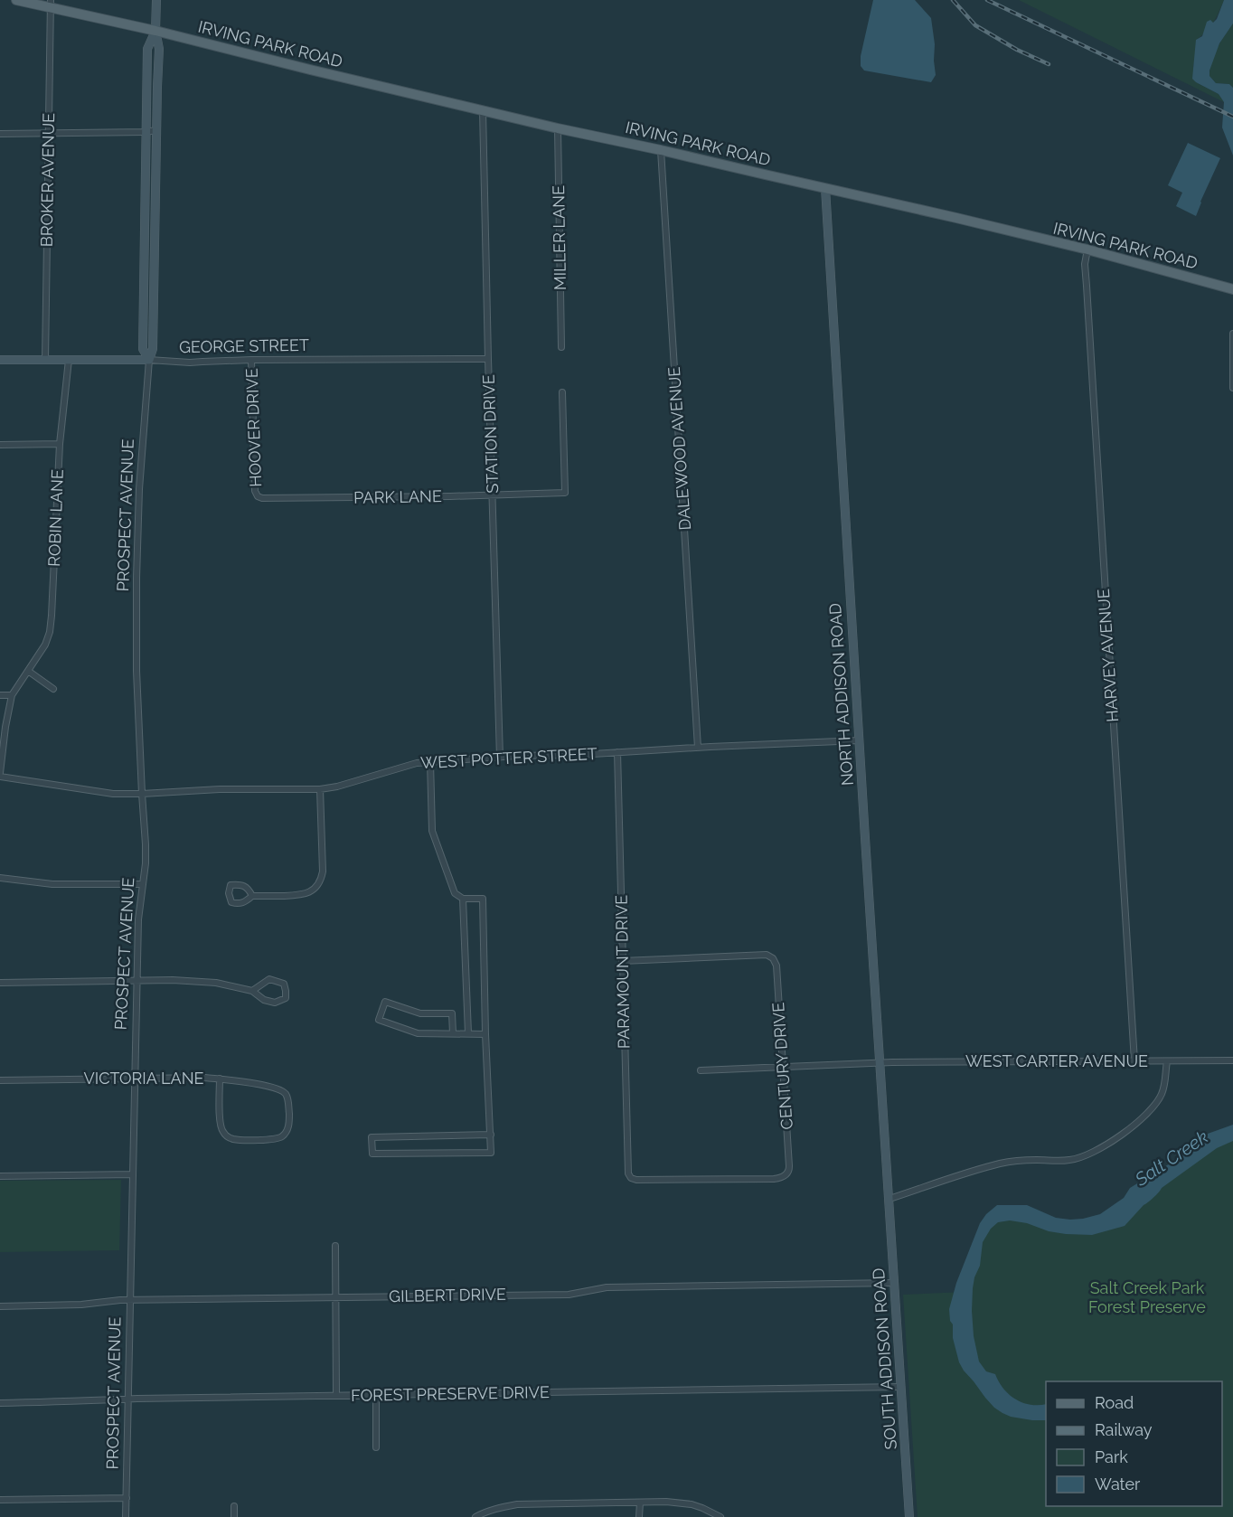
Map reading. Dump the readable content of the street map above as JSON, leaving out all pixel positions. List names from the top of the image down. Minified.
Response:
{"streets":{"main road":["IRVING PARK ROAD"],"street":["BROKER AVENUE","MILLER LANE","GEORGE STREET","HOOVER DRIVE","STATION DRIVE","DALEWOOD AVENUE","PARK LANE","PROSPECT AVENUE","ROBIN LANE","HARVEY AVENUE","NORTH ADDISON ROAD","WEST POTTER STREET","PARAMOUNT DRIVE","WEST CARTER AVENUE","CENTURY DRIVE","VICTORIA LANE","GILBERT DRIVE","SOUTH ADDISON ROAD","FOREST PRESERVE DRIVE"]},"crossings":[["IRVING PARK ROAD","BROKER AVENUE"],["IRVING PARK ROAD","MILLER LANE"],["IRVING PARK ROAD","STATION DRIVE"],["IRVING PARK ROAD","DALEWOOD AVENUE"],["IRVING PARK ROAD","PROSPECT AVENUE"],["IRVING PARK ROAD","HARVEY AVENUE"],["IRVING PARK ROAD","NORTH ADDISON ROAD"],["BROKER AVENUE","GEORGE STREET"],["GEORGE STREET","HOOVER DRIVE"],["GEORGE STREET","STATION DRIVE"],["GEORGE STREET","PROSPECT AVENUE"],["GEORGE STREET","ROBIN LANE"],["HOOVER DRIVE","PARK LANE"],["STATION DRIVE","PARK LANE"],["STATION DRIVE","WEST POTTER STREET"],["DALEWOOD AVENUE","WEST POTTER STREET"],["PROSPECT AVENUE","WEST POTTER STREET"],["PROSPECT AVENUE","VICTORIA LANE"],["PROSPECT AVENUE","GILBERT DRIVE"],["PROSPECT AVENUE","FOREST PRESERVE DRIVE"],["ROBIN LANE","WEST POTTER STREET"],["HARVEY AVENUE","WEST CARTER AVENUE"],["NORTH ADDISON ROAD","WEST POTTER STREET"],["NORTH ADDISON ROAD","WEST CARTER AVENUE"],["NORTH ADDISON ROAD","SOUTH ADDISON ROAD"],["WEST POTTER STREET","PARAMOUNT DRIVE"],["PARAMOUNT DRIVE","CENTURY DRIVE"],["WEST CARTER AVENUE","CENTURY DRIVE"],["GILBERT DRIVE","SOUTH ADDISON ROAD"],["SOUTH ADDISON ROAD","FOREST PRESERVE DRIVE"]],"water":["Salt Creek"],"parks":["Salt Creek Park Forest Preserve"],"legend":["Road","Railway","Park","Water"]}
